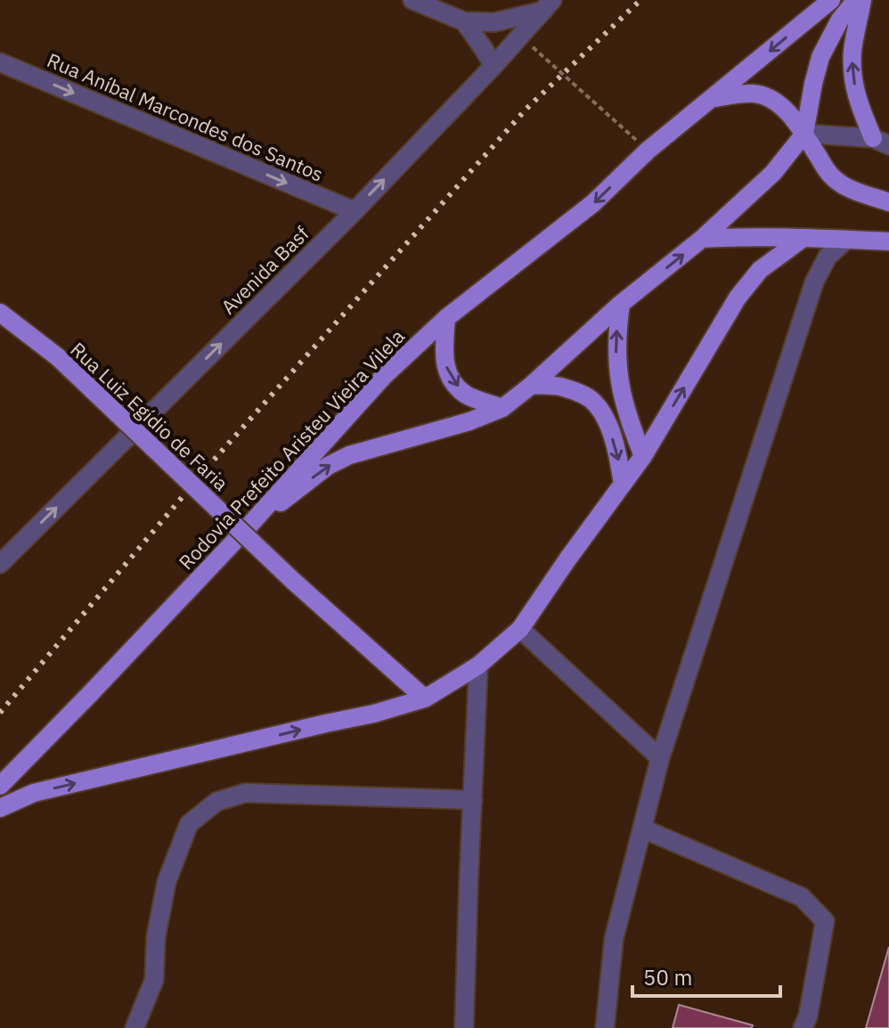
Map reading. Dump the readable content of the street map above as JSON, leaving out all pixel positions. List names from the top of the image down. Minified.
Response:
{"streets":{"main road":["Rua Luiz Egídio de Faria","Rodovia Prefeito Aristeu Vieira Vilela"],"street":["Rua Aníbal Marcondes dos Santos","Avenida Basf"]},"crossings":[["Rua Aníbal Marcondes dos Santos","Avenida Basf"]],"one_way":["Rua Aníbal Marcondes dos Santos","Avenida Basf"],"scale_bar":"50 m"}
